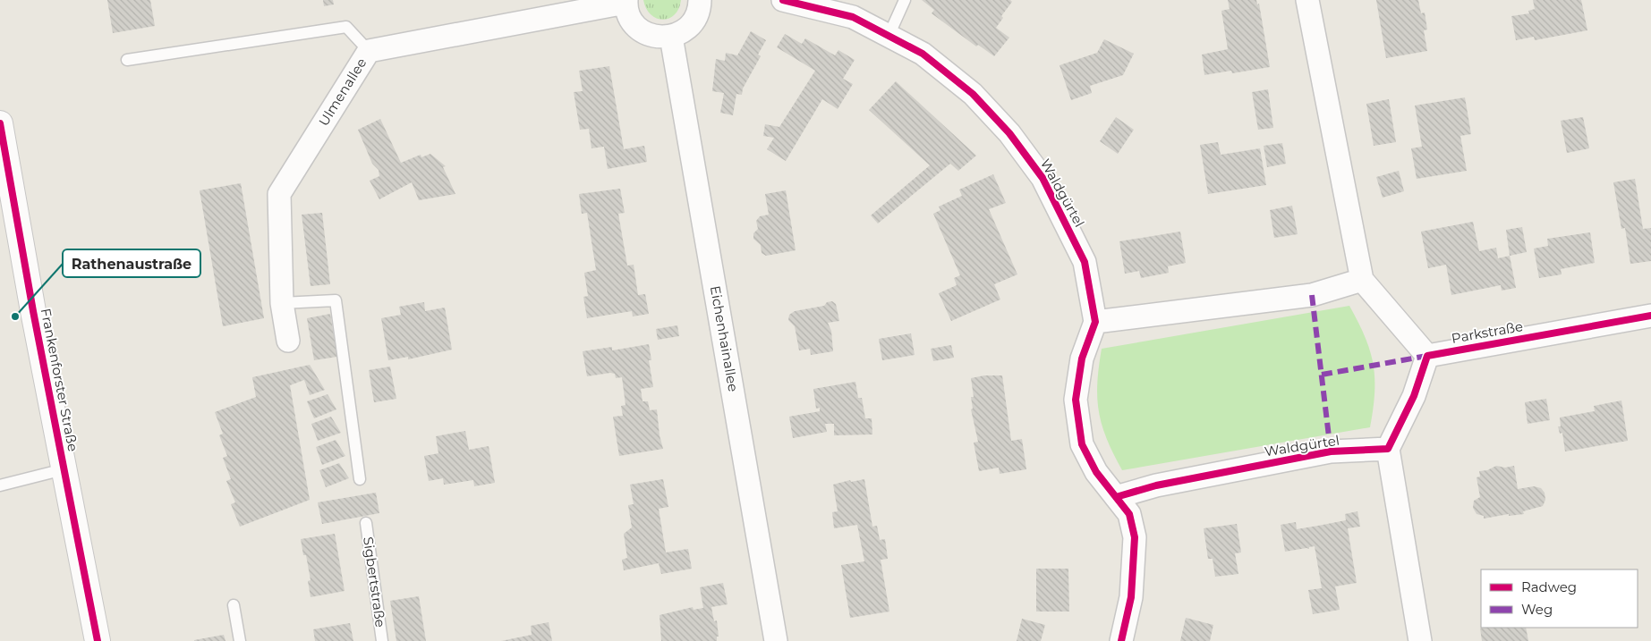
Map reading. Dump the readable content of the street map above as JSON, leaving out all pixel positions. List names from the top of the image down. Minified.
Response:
{"streets":{"main road":["Frankenforster Straße"],"street":["Ulmenallee","Waldgürtel","Parkstraße","Eichenhainallee"],"lane":["Sigbertstraße"]},"places":["Rathenaustraße"],"legend":["Radweg","Weg"]}
